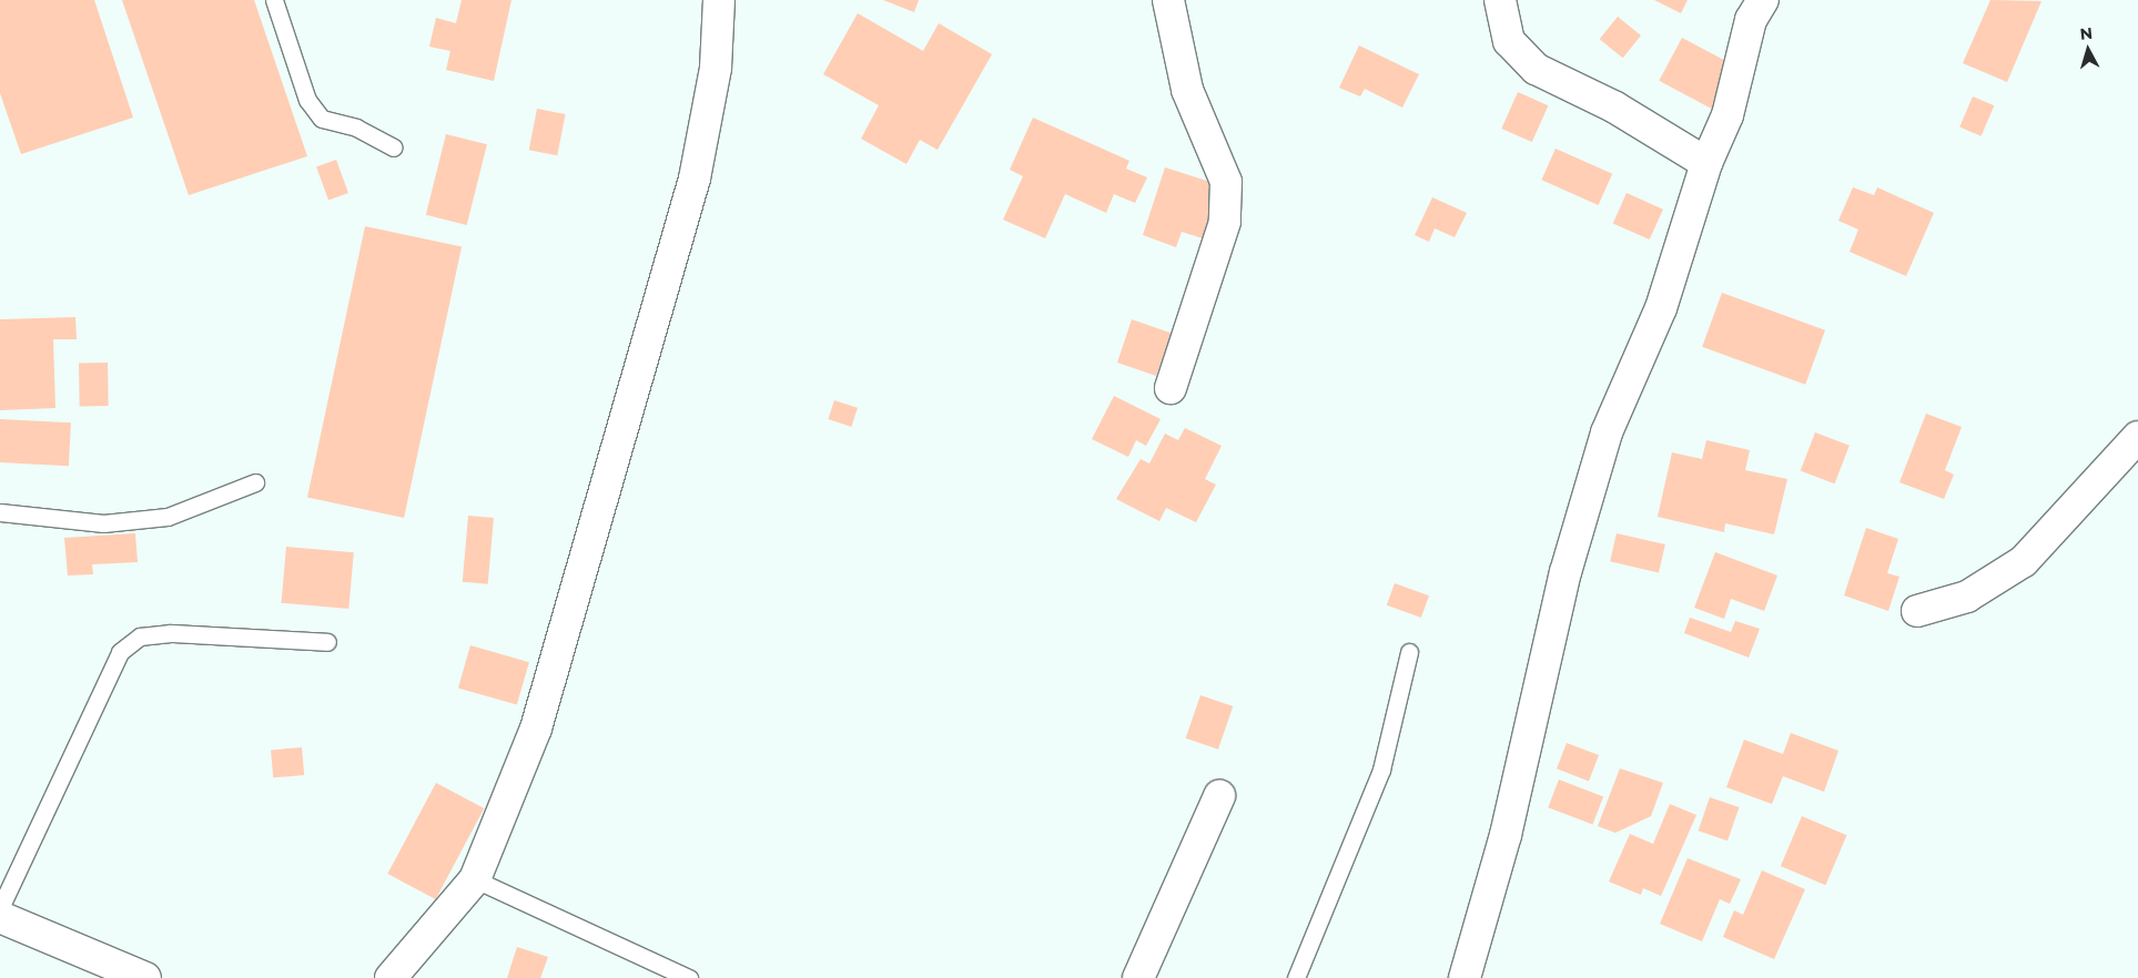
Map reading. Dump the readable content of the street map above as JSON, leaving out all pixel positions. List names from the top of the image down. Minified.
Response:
{"north":"top"}
